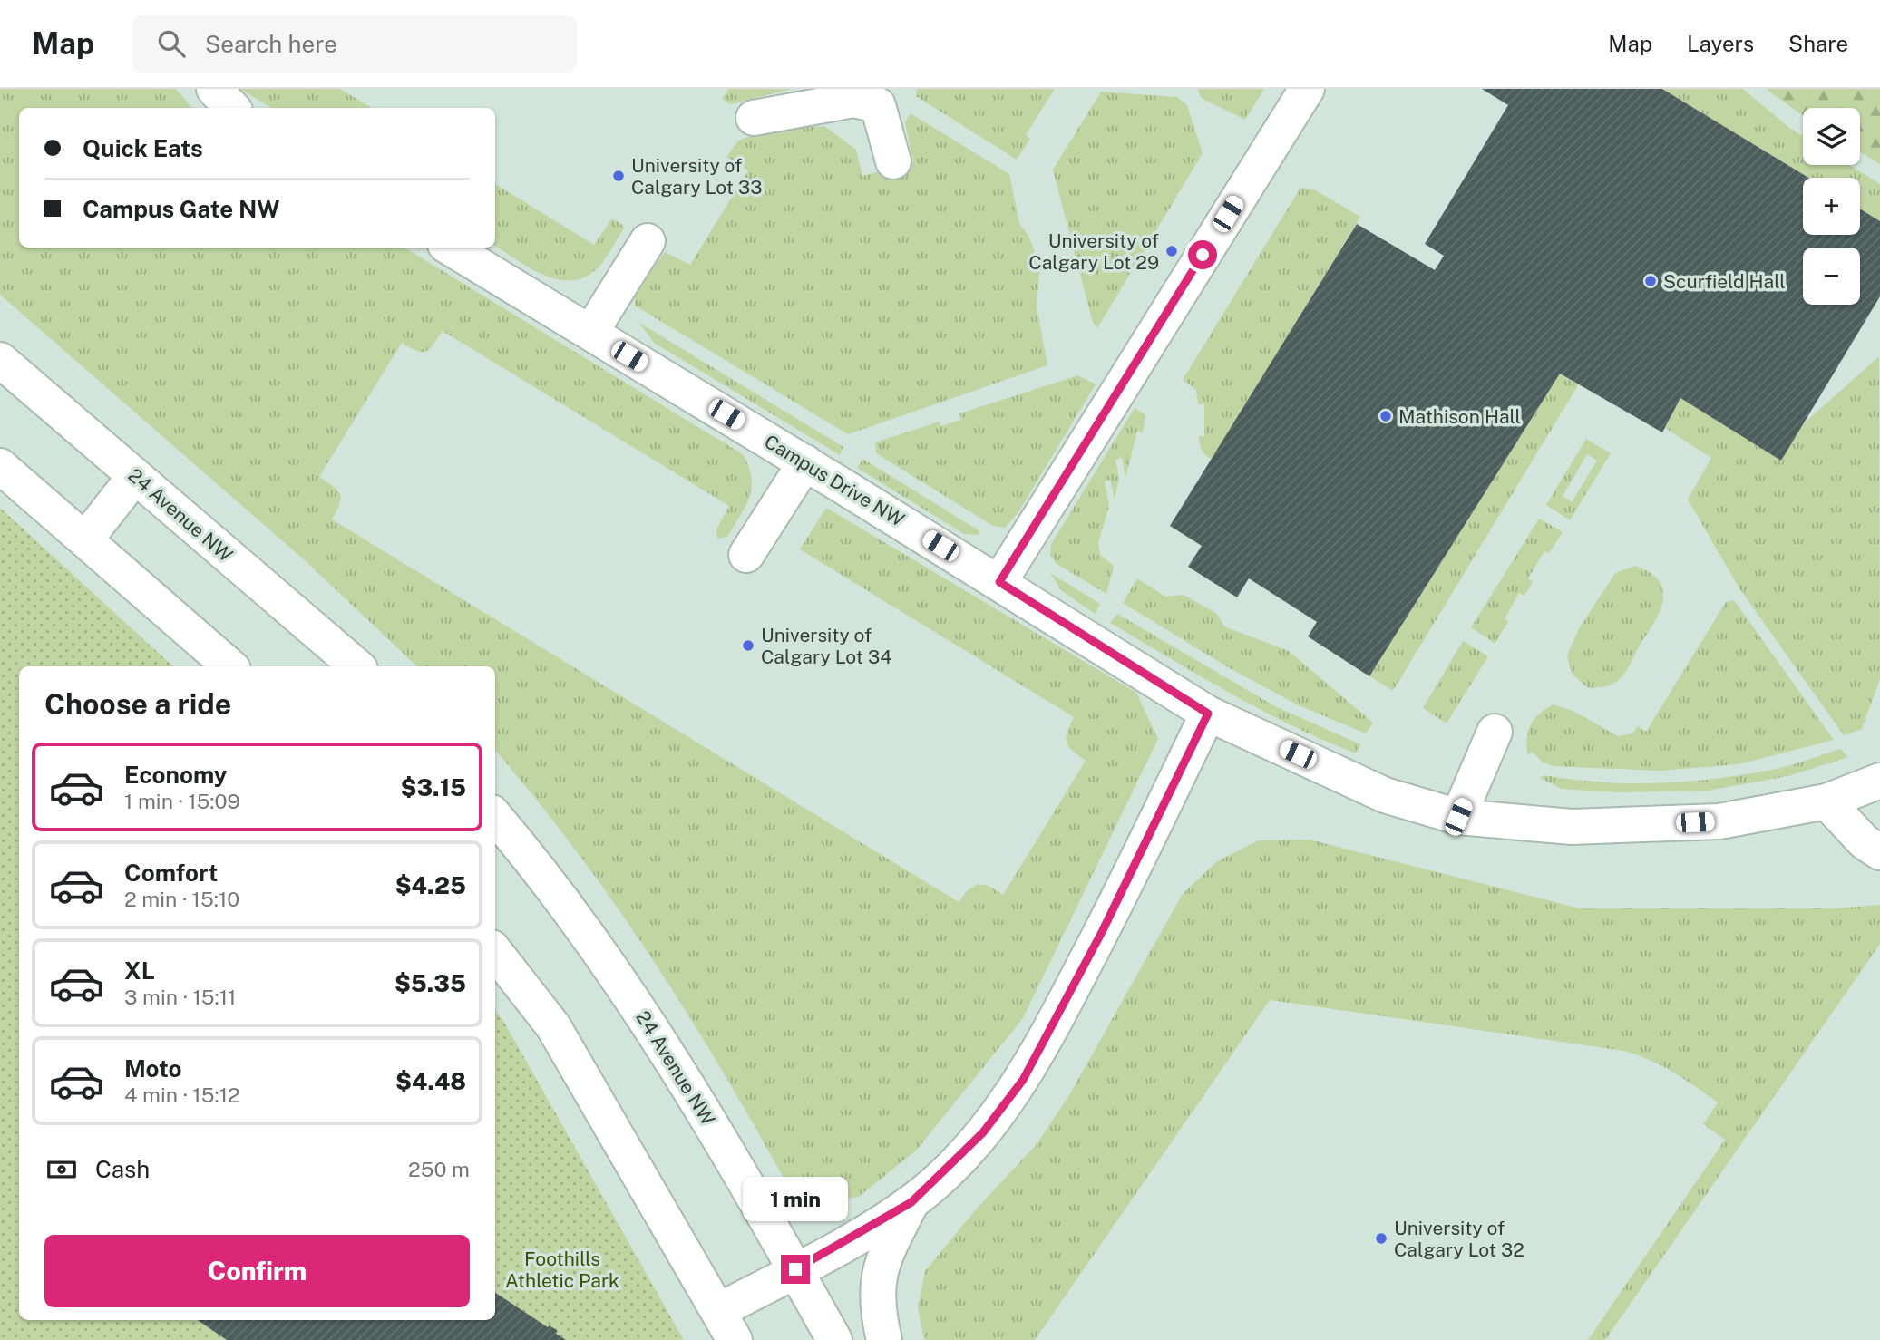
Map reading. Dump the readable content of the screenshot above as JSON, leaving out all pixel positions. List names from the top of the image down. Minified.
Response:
{"streets":{"street":["Campus Drive NW","24 Avenue NW"]},"parks":["Foothills Athletic Park"],"places":["University of Calgary Lot 33","University of Calgary Lot 29","Scurfield Hall","Mathison Hall","University of Calgary Lot 34","University of Calgary Lot 32"],"page":{"header":"Map","search":"Search here","nav":["Map","Layers","Share"],"map_buttons":["+","−"],"banner":["Quick Eats","Campus Gate NW"],"heading":"Choose a ride","list":[{"name":"Economy","note":"1 min · 15:09","value":"$3.15"},{"name":"Comfort","note":"2 min · 15:10","value":"$4.25"},{"name":"XL","note":"3 min · 15:11","value":"$5.35"},{"name":"Moto","note":"4 min · 15:12","value":"$4.48"}],"pay":["Cash","250 m"],"bubble":"1 min","buttons":"Confirm"}}
